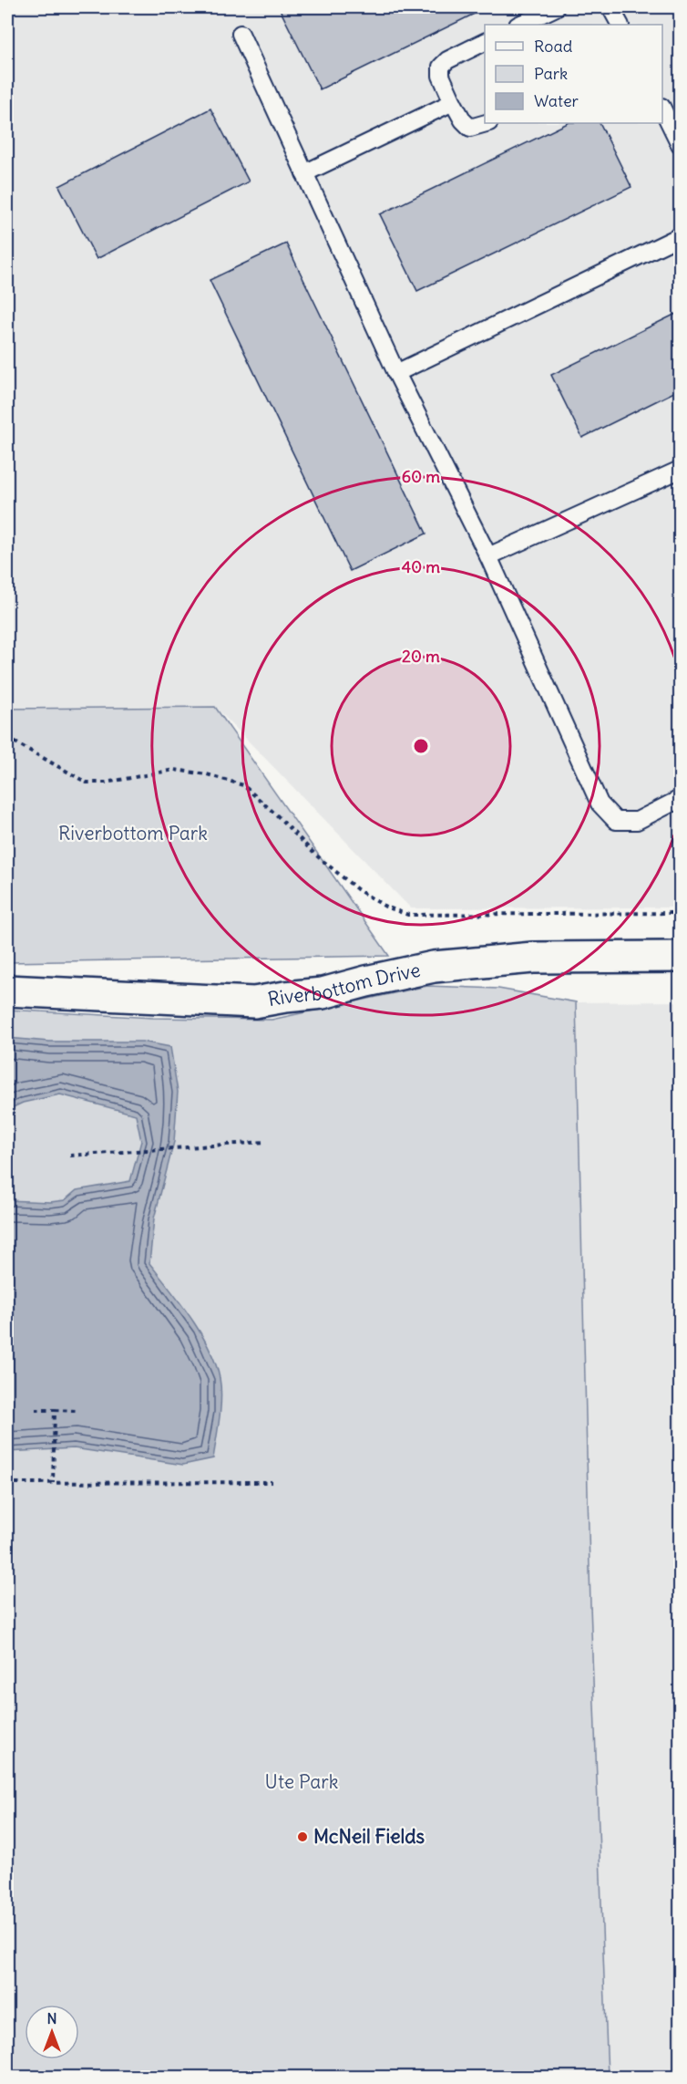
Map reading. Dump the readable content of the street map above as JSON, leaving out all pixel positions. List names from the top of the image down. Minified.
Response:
{"streets":{"street":["Riverbottom Drive"]},"parks":["Riverbottom Park","Ute Park"],"places":["McNeil Fields"],"legend":["Road","Park","Water"],"north":"top","rings":["60 m","40 m","20 m"]}
